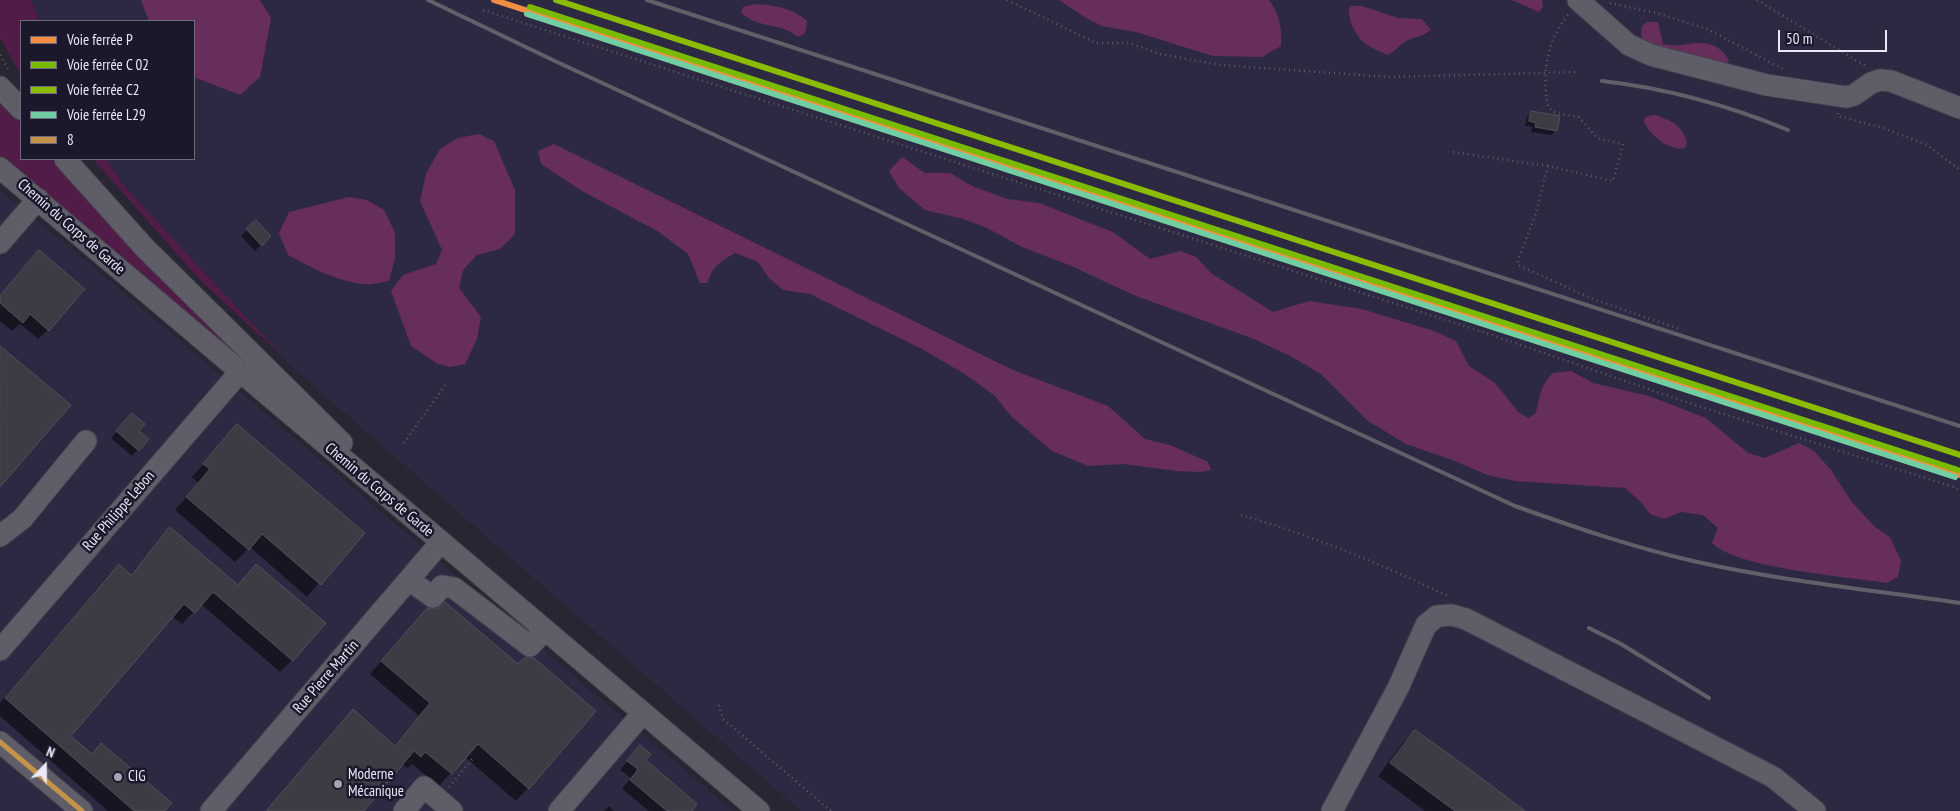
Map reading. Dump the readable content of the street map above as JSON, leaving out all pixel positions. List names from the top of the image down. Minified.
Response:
{"streets":{"street":["Chemin du Corps de Garde","Rue Philippe Lebon","Rue Pierre Martin"]},"crossings":[["Chemin du Corps de Garde","Rue Philippe Lebon"],["Chemin du Corps de Garde","Rue Pierre Martin"]],"places":["CIG","Moderne Mécanique"],"lines":["rail line P","rail line C2","rail line L29","transit line 8"],"legend":["Voie ferrée P","Voie ferrée C 02","Voie ferrée C2","Voie ferrée L29","8"],"scale_bar":"50 m","north":"top"}
